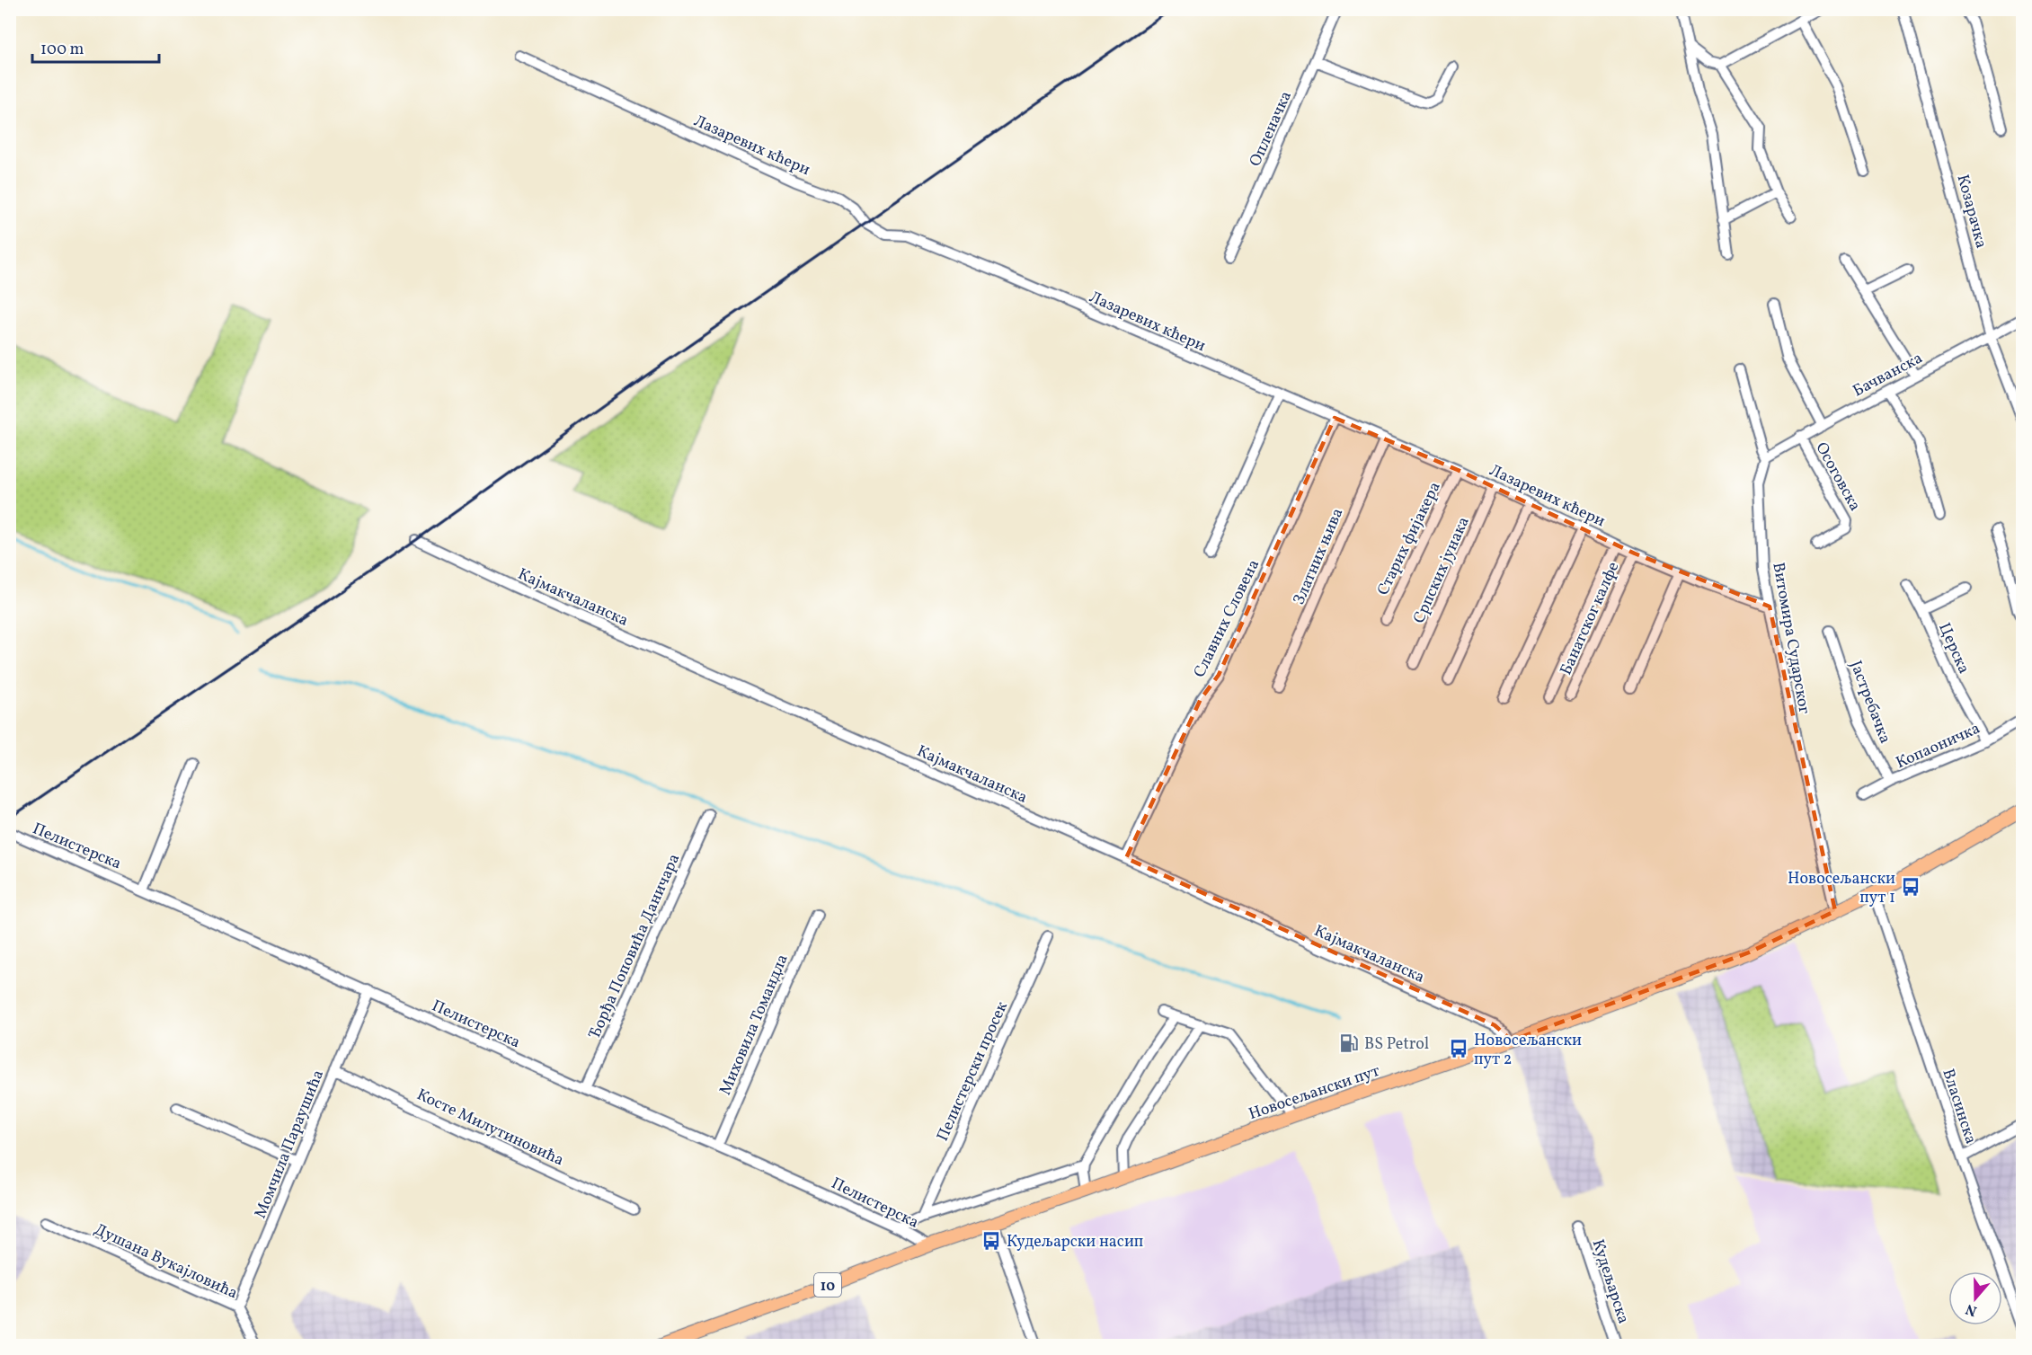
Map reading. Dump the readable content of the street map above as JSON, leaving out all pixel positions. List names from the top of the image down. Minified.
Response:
{"streets":{"main road":["Новосељански пут","10"],"street":["Опленачка","Лазаревих кћери","Козарачка","Бачванска","Осоговска","Старих фијакера","Златних њива","Српских јунака","Кајмакчаланска","Славних Словена","Банатског калфе","Витомира Сударског","Церска","Јастребачка","Копаоничка","Пелистерска","Ђорђа Поповића Даничара","Миховила Томандла","Пелистерски просек","Власинска","Косте Милутиновића","Момчила Параушића","Душана Вукајловића","Кудељарска"]},"crossings":[["Лазаревих кћери","Старих фијакера"],["Лазаревих кћери","Златних њива"],["Лазаревих кћери","Српских јунака"],["Лазаревих кћери","Славних Словена"],["Лазаревих кћери","Банатског калфе"],["Лазаревих кћери","Витомира Сударског"],["Козарачка","Бачванска"],["Бачванска","Осоговска"],["Бачванска","Витомира Сударског"],["Кајмакчаланска","Славних Словена"],["Кајмакчаланска","Новосељански пут"],["Витомира Сударског","Новосељански пут"],["Церска","Копаоничка"],["Јастребачка","Копаоничка"],["Пелистерска","Ђорђа Поповића Даничара"],["Пелистерска","Миховила Томандла"],["Пелистерска","Новосељански пут"],["Пелистерска","Момчила Параушића"],["Новосељански пут","Власинска"],["Косте Милутиновића","Момчила Параушића"],["Момчила Параушића","Душана Вукајловића"]],"places":{"bus stop":["Новосељански пут 1","Новосељански пут 2","Кудељарски насип"],"fuel station":["BS Petrol"]},"scale_bar":"100 m","north":"bottom"}
